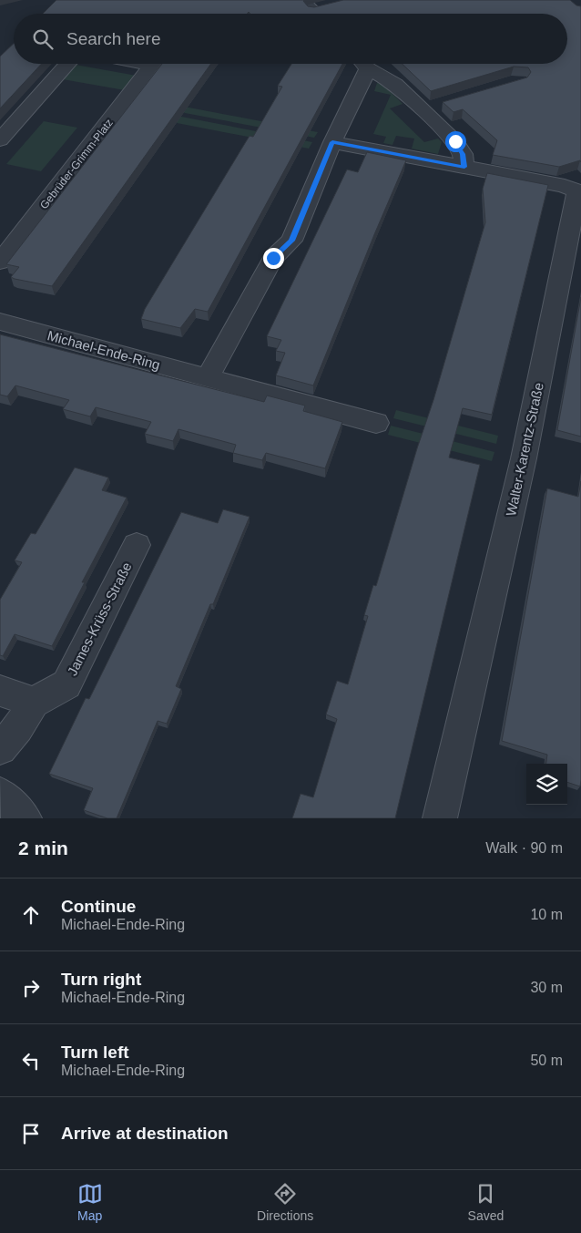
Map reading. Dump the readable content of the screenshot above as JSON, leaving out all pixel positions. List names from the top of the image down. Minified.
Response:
{"streets":{"street":["Gebrüder-Grimm-Platz","Michael-Ende-Ring","Walter-Karentz-Straße","James-Krüss-Straße"]},"page":{"search":"Search here","heading":["2 min","Walk · 90 m"],"list":[["Continue","Michael-Ende-Ring","10 m"],["Turn right","Michael-Ende-Ring","30 m"],["Turn left","Michael-Ende-Ring","50 m"],"Arrive at destination"],"nav":["Map","Directions","Saved"]}}
